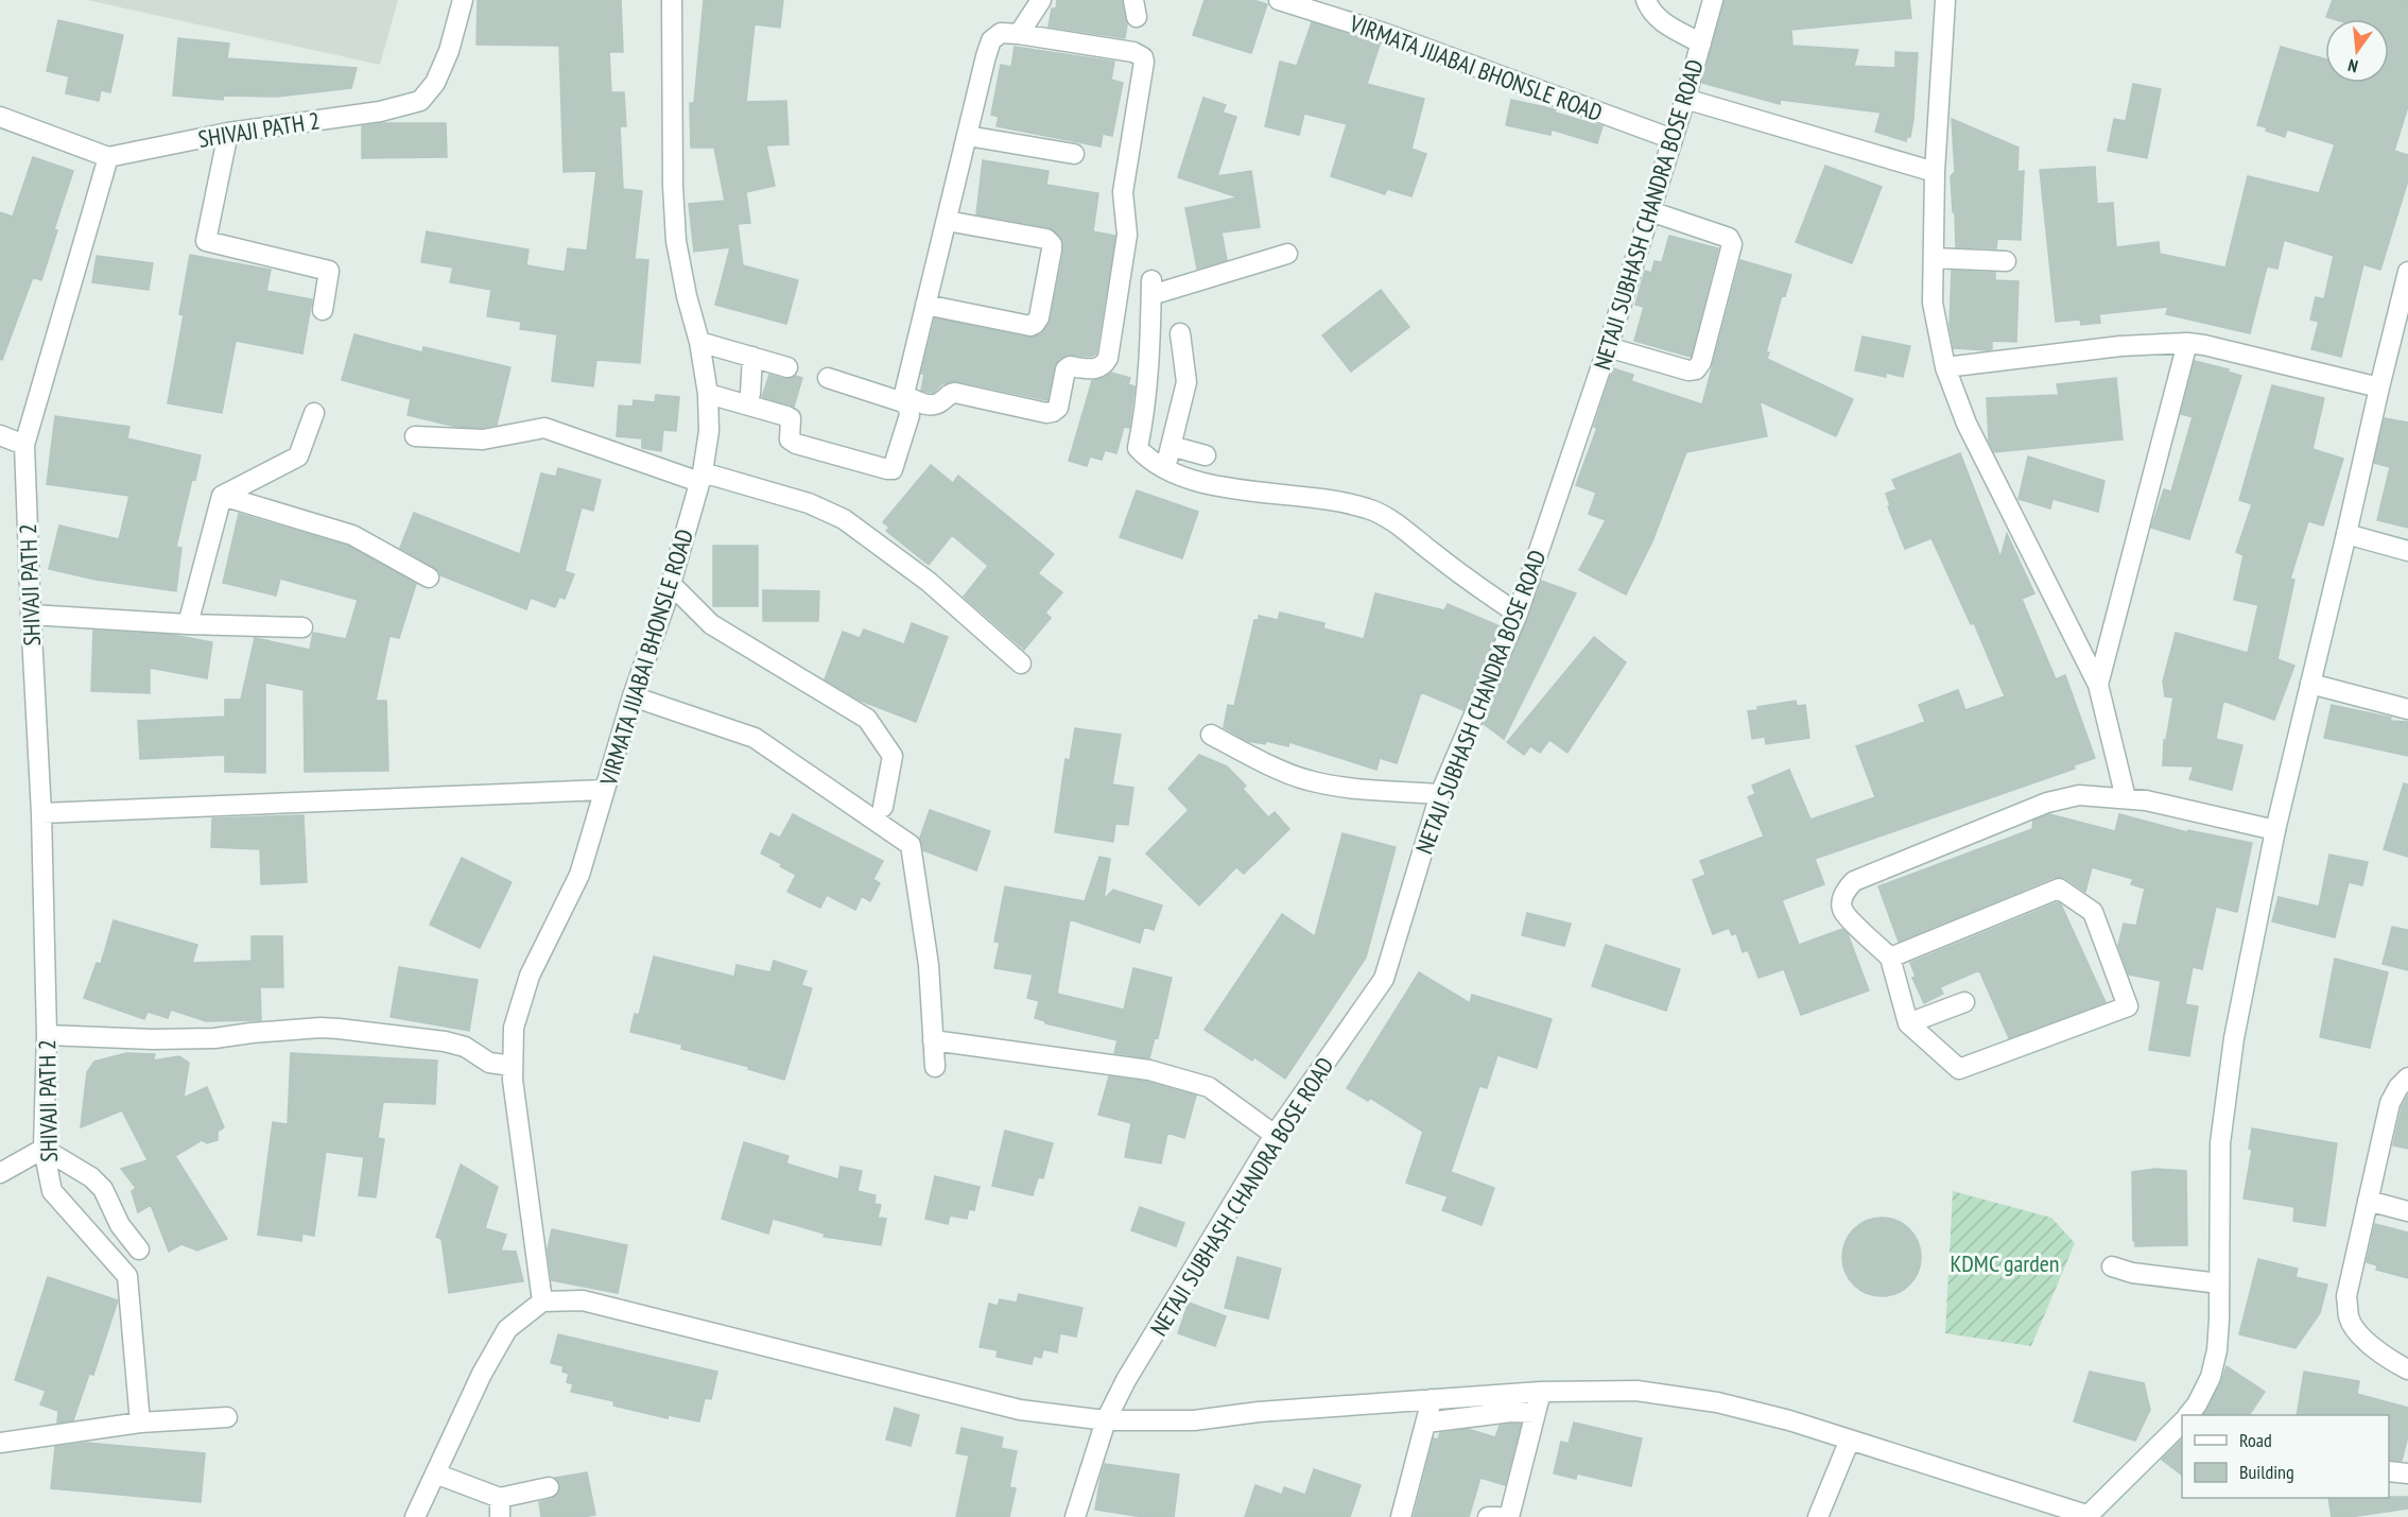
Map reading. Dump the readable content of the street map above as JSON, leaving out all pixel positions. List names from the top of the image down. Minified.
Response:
{"streets":{"street":["VIRMATA JIJABAI BHONSLE ROAD","SHIVAJI PATH 2","NETAJI SUBHASH CHANDRA BOSE ROAD"]},"crossings":[["VIRMATA JIJABAI BHONSLE ROAD","NETAJI SUBHASH CHANDRA BOSE ROAD"]],"parks":["KDMC garden"],"legend":["Road","Building"],"north":"bottom"}
